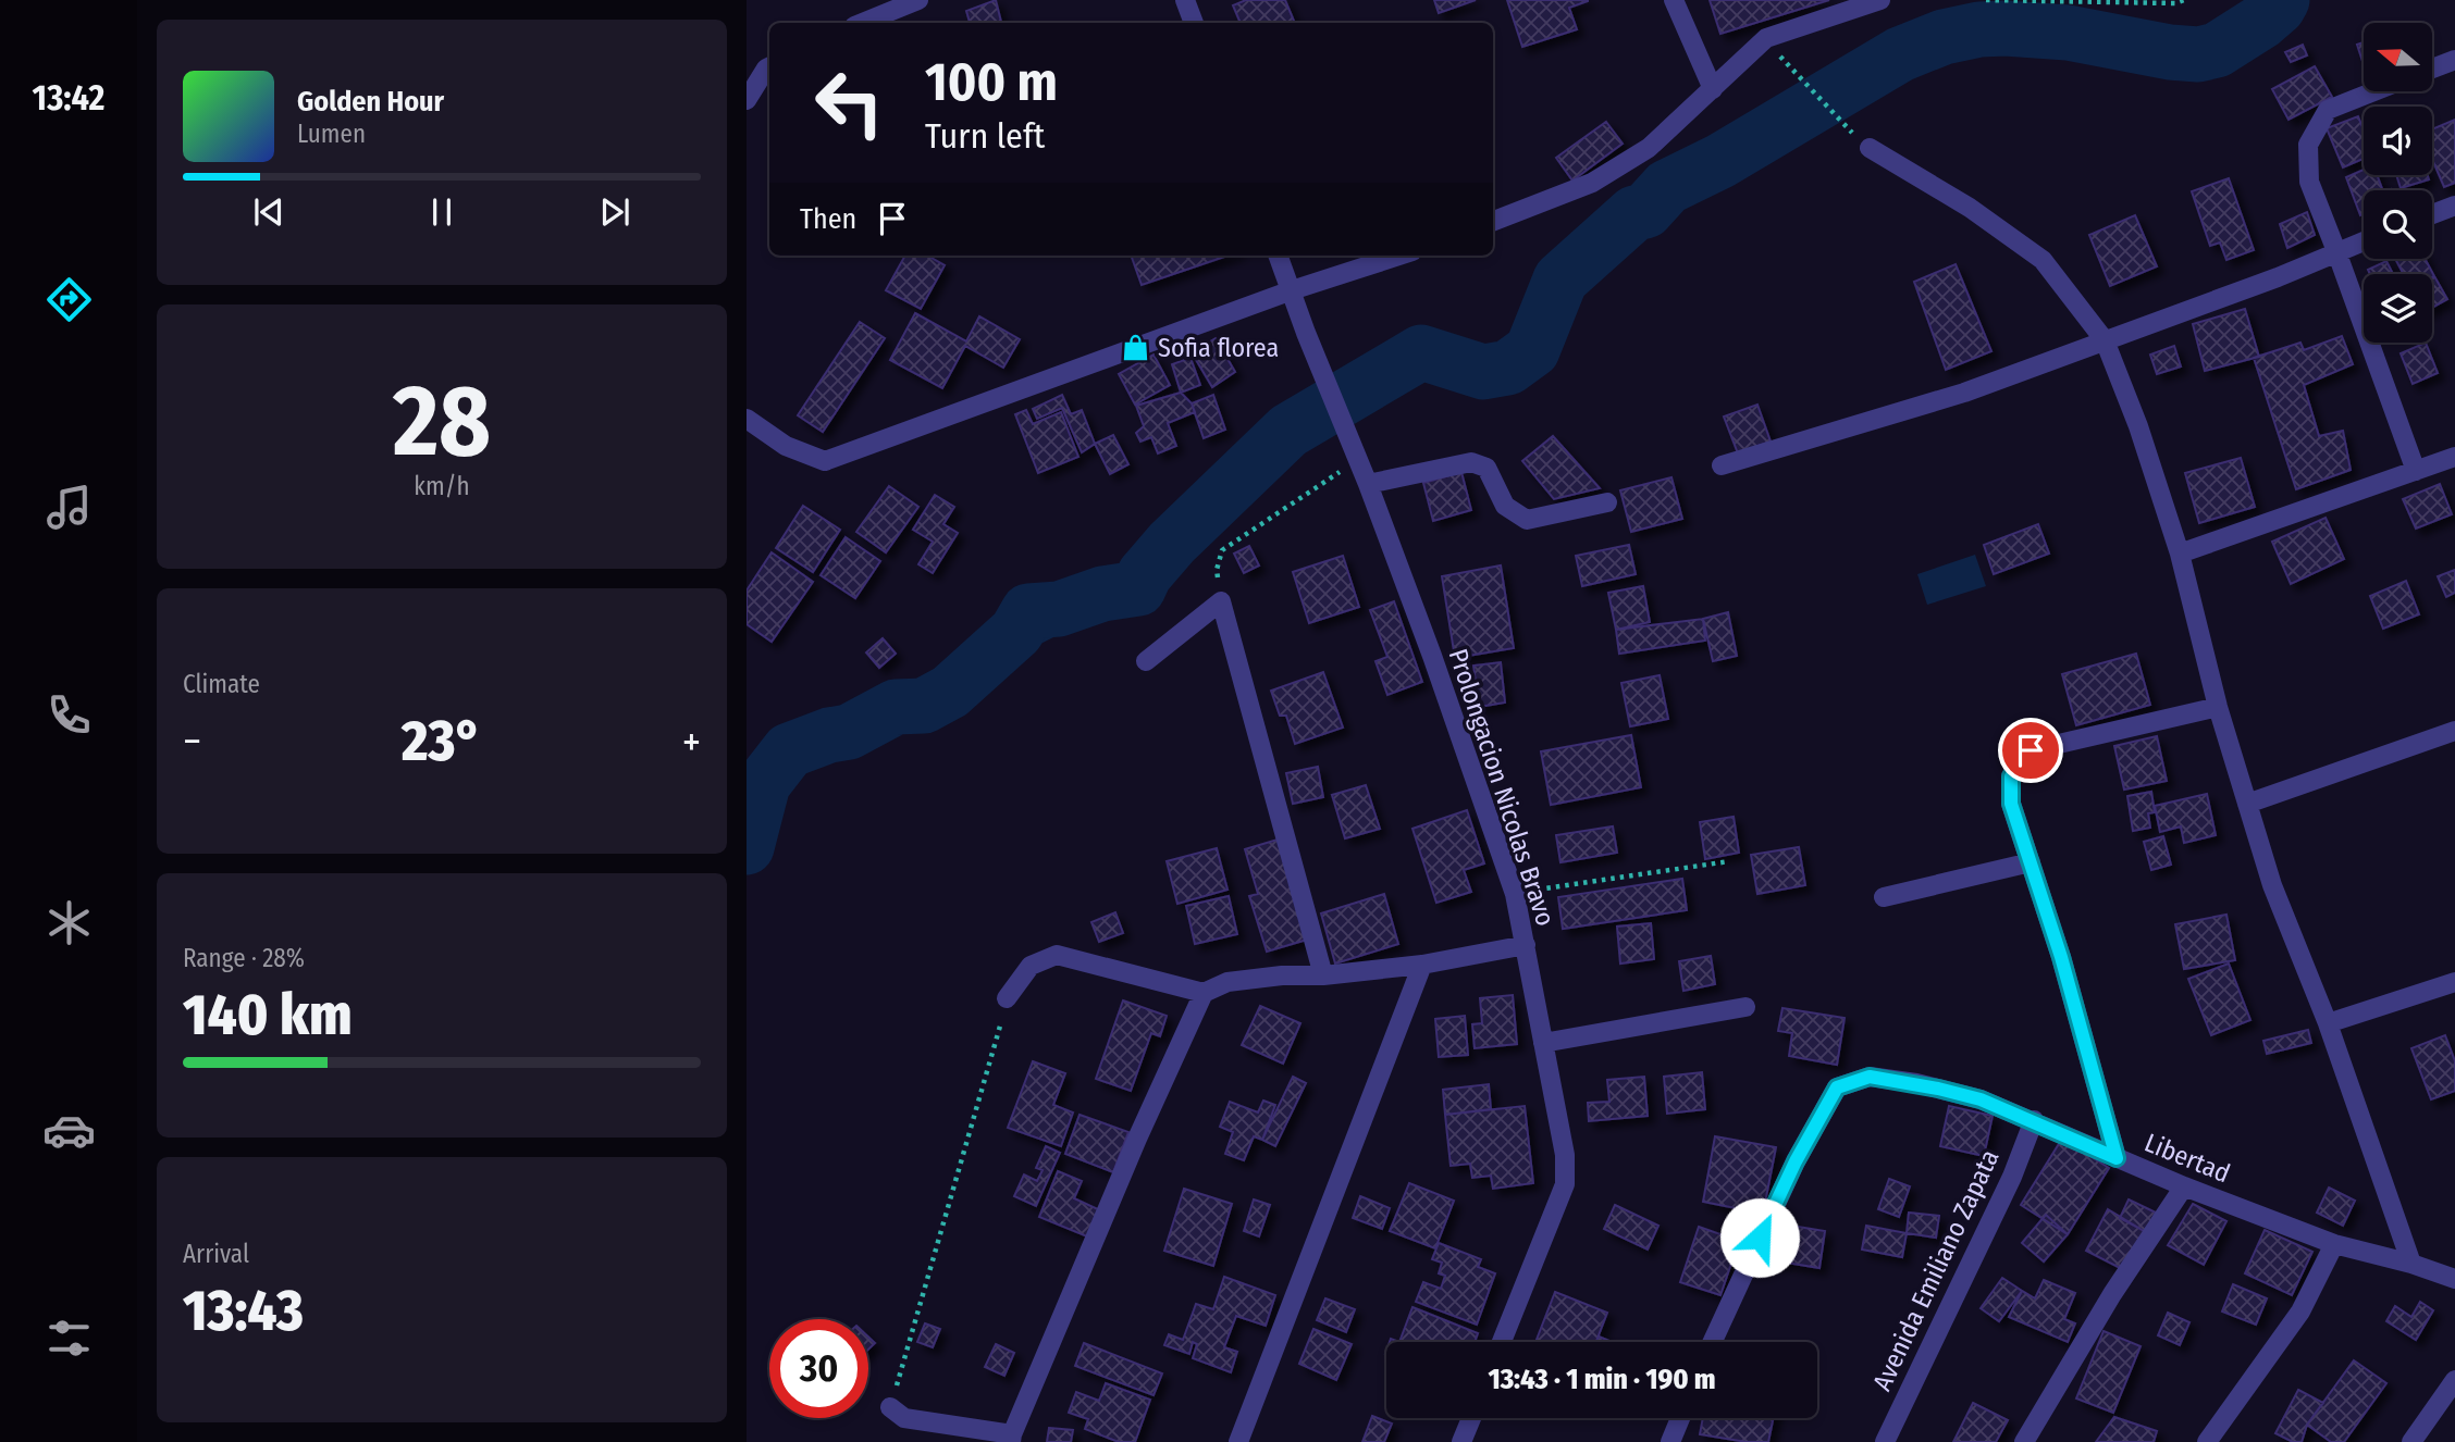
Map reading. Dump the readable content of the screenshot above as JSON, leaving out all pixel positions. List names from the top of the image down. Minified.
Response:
{"streets":{"street":["Prolongacion Nicolas Bravo","Libertad","Avenida Emiliano Zapata"]},"crossings":[["Libertad","Avenida Emiliano Zapata"]],"places":{"shop":["Sofia florea"]},"north":"left","page":{"tabs":"13:42","turn":["100 m","Turn left"],"song":["Golden Hour","Lumen"],"then":"Then","tile":[["28","km/h"],"Climate",["Range · 28%","140 km"],["Arrival","13:43"]],"heat":["−","23°","+"],"limit":"30","trip":"13:43 · 1 min · 190 m"}}
